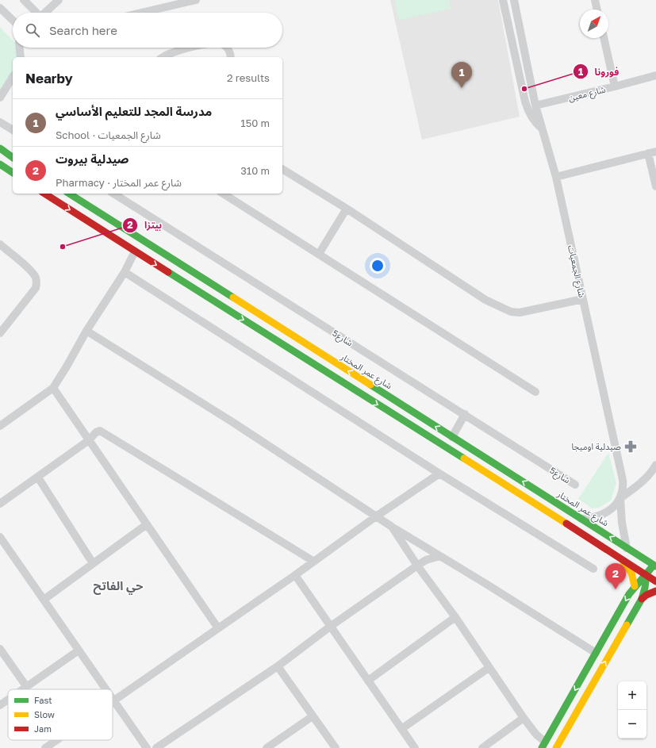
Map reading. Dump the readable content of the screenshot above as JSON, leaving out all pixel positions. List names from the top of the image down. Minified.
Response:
{"streets":{"main road":["شارع عمر المختار"],"street":["شارع معين","شارع الجمعيات","شارع5"]},"crossings":[["شارع معين","شارع الجمعيات"],["شارع الجمعيات","شارع عمر المختار"]],"districts":["حي الفاتح"],"places":{"other":["فورونا","بيتزا"],"pharmacy":["صيدلية اوميجا"]},"legend":["Fast","Slow","Jam"],"north":"top right","page":{"search":"Search here","heading":["Nearby","2 results"],"pins":["1","2"],"list":[{"mark":"1","name":"مدرسة المجد للتعليم الأساسي","note":"School · شارع الجمعيات","value":"150 m"},{"mark":"2","name":"صيدلية بيروت","note":"Pharmacy · شارع عمر المختار","value":"310 m"}],"map_buttons":["+","−"]}}
